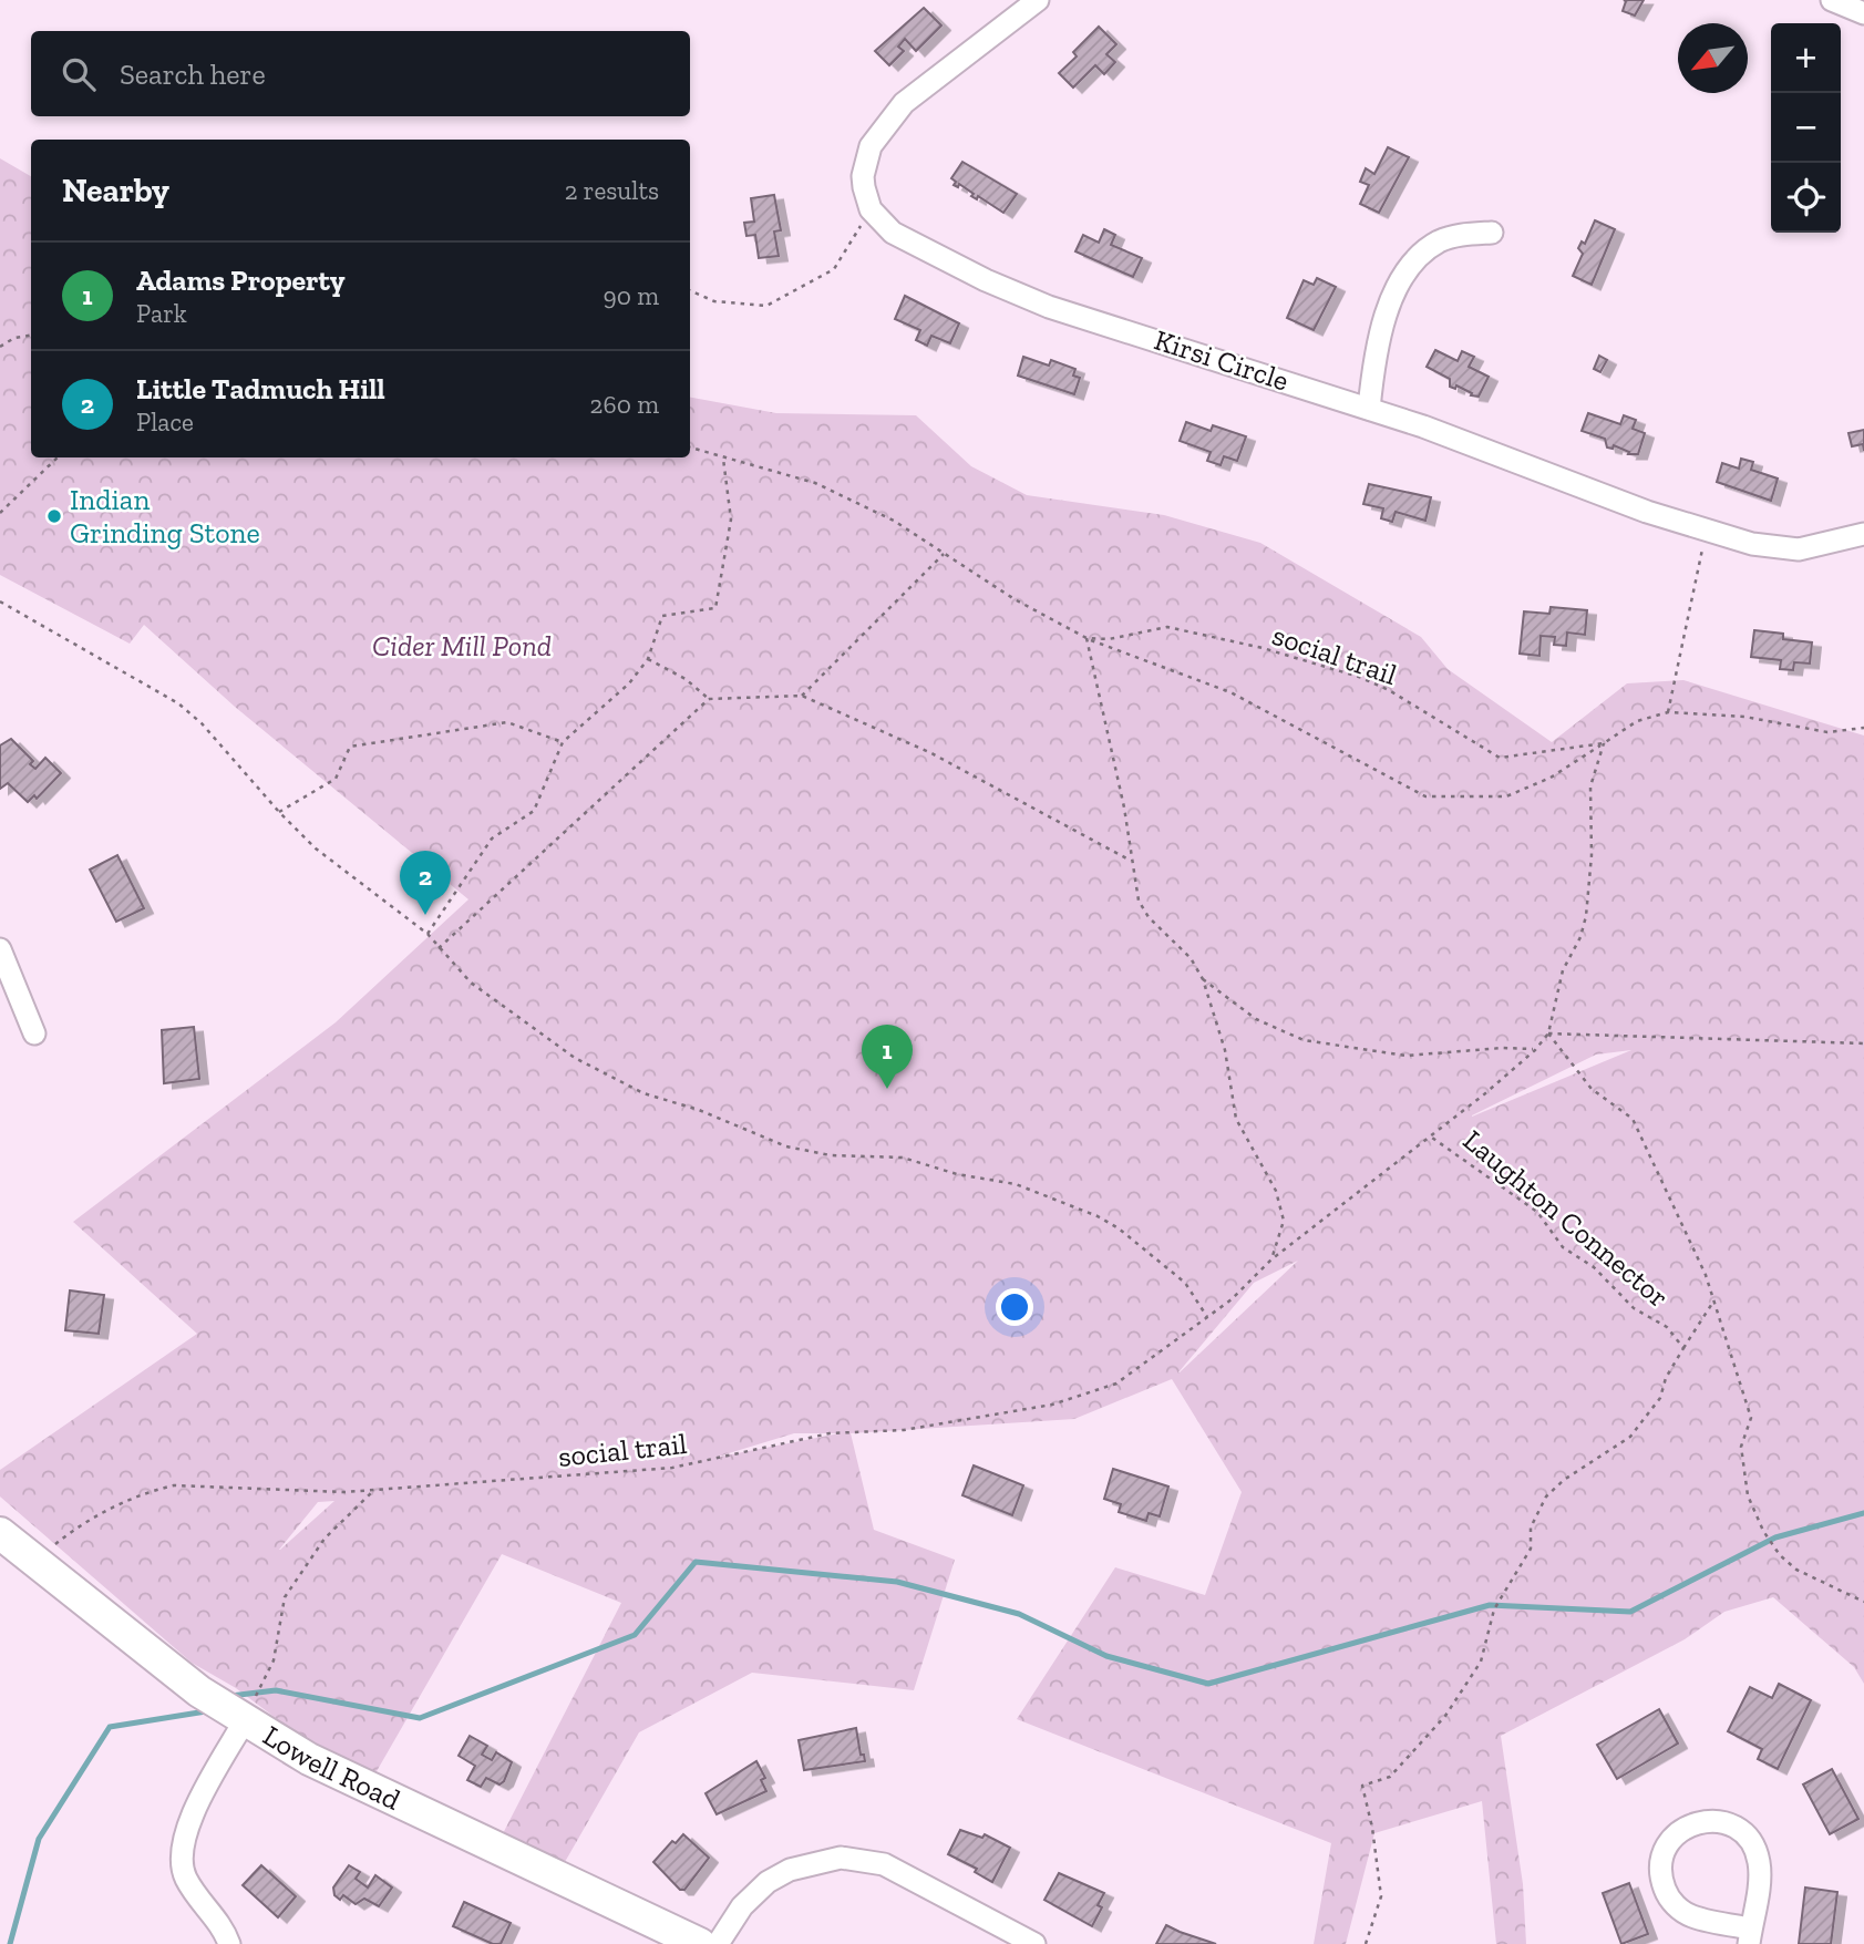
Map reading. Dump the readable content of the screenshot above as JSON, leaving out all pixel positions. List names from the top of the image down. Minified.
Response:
{"streets":{"street":["Kirsi Circle","Lowell Road"],"path":["social trail","Laughton Connector"]},"crossings":[["social trail","Laughton Connector"],["social trail","Lowell Road"]],"parks":["Cider Mill Pond"],"places":["Indian Grinding Stone"],"north":"bottom left","page":{"map_buttons":["+","−"],"search":"Search here","heading":["Nearby","2 results"],"list":[{"mark":"1","name":"Adams Property","note":"Park","value":"90 m"},{"mark":"2","name":"Little Tadmuch Hill","note":"Place","value":"260 m"}],"pins":["2","1"]}}
